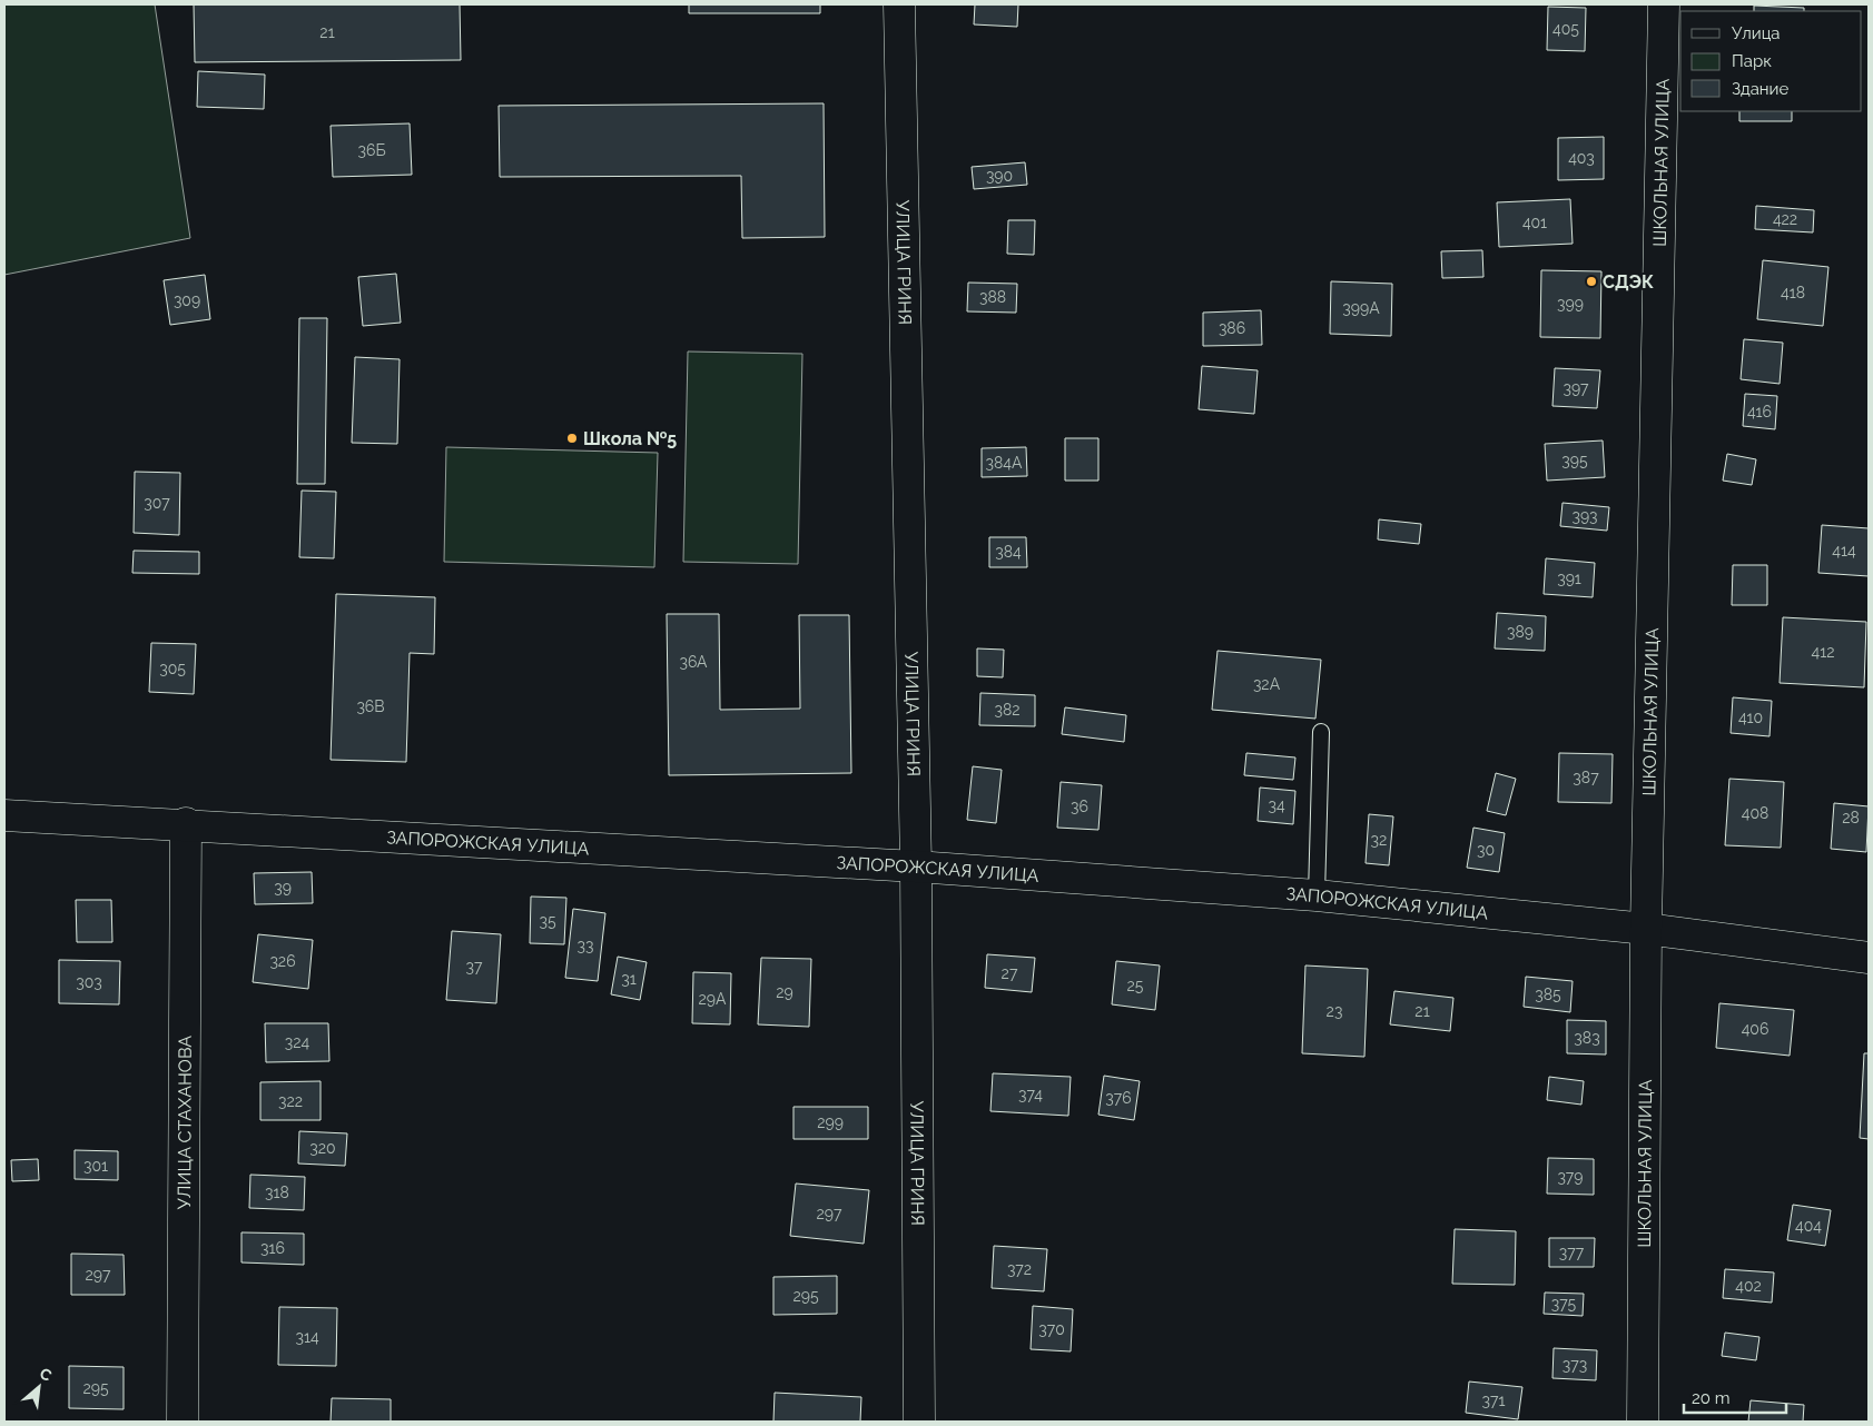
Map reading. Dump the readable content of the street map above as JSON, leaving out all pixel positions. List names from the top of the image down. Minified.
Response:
{"streets":{"street":["ШКОЛЬНАЯ УЛИЦА","УЛИЦА ГРИНЯ","ЗАПОРОЖСКАЯ УЛИЦА","УЛИЦА СТАХАНОВА"]},"crossings":[["ШКОЛЬНАЯ УЛИЦА","ЗАПОРОЖСКАЯ УЛИЦА"],["УЛИЦА ГРИНЯ","ЗАПОРОЖСКАЯ УЛИЦА"],["ЗАПОРОЖСКАЯ УЛИЦА","УЛИЦА СТАХАНОВА"]],"places":["СДЭК","Школа №5"],"house_numbers":["405","21","36Б","403","390","422","401","418","388","309","399","399А","386","397","416","395","384А","307","393","414","384","391","389","412","36А","305","32А","36В","382","410","387","34","36","408","28","32","30","39","35","33","326","37","27","31","303","25","29","385","29А","23","21","406","383","324","374","376","322","299","320","301","379","318","297","404","316","377","372","297","402","295","375","370","314","373","295","371"],"legend":["Улица","Парк","Здание"],"scale_bar":"20 m","north":"top right"}
